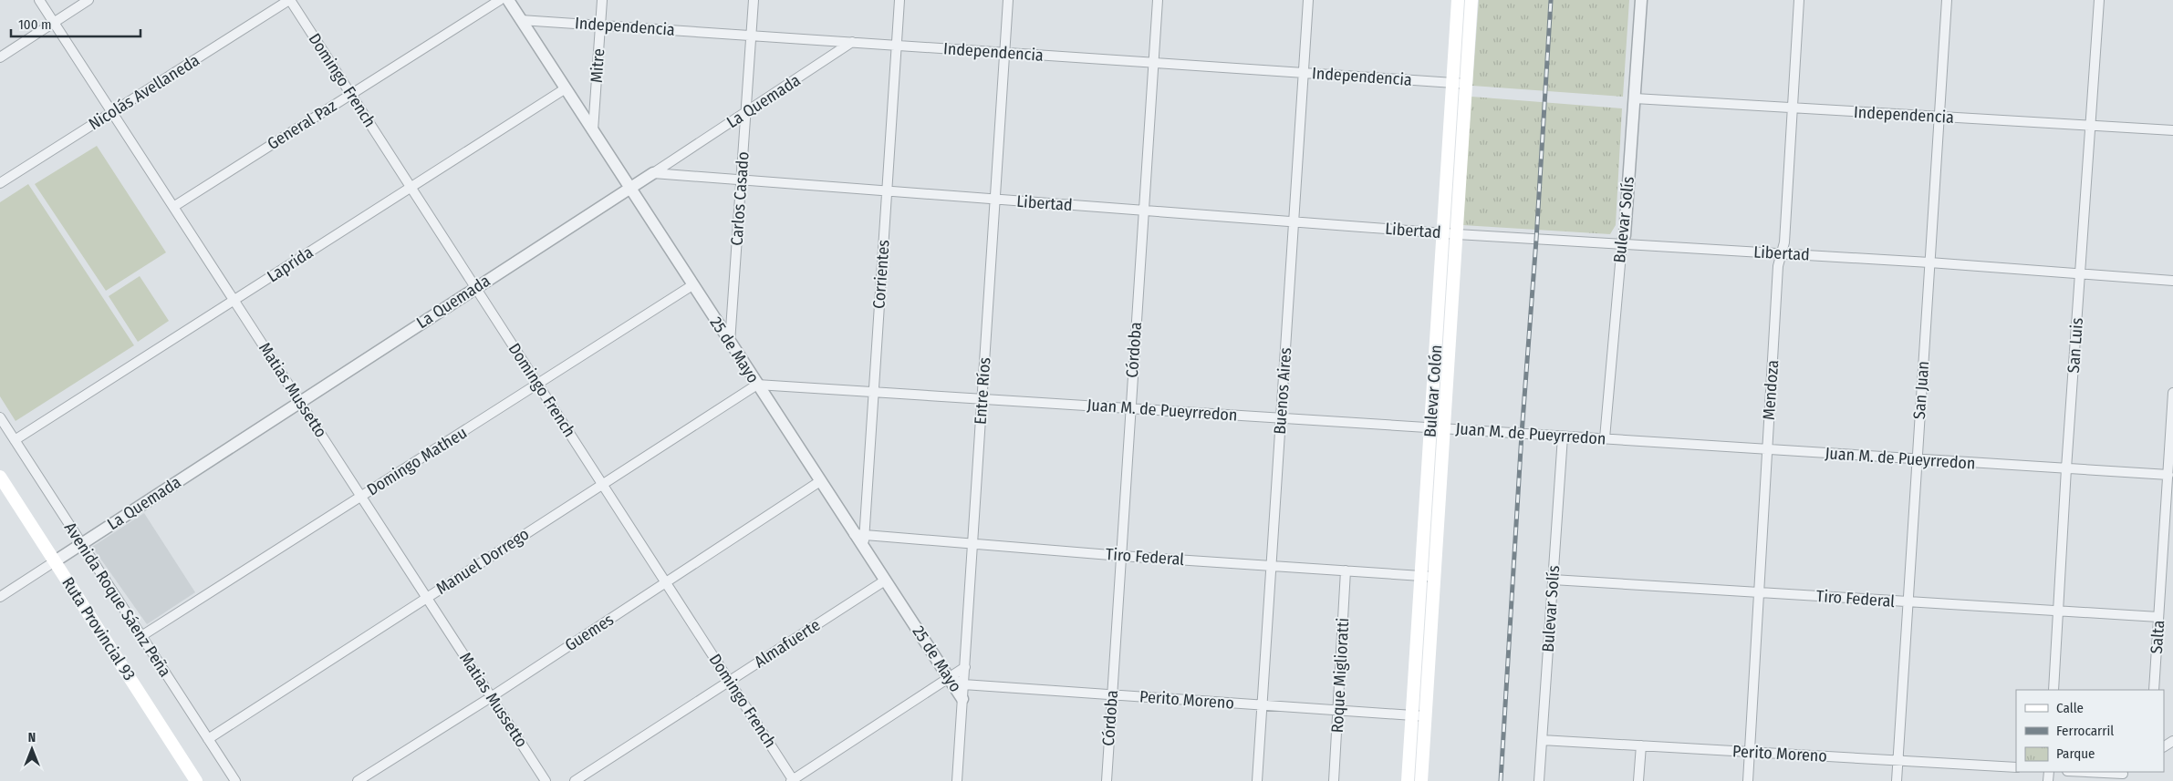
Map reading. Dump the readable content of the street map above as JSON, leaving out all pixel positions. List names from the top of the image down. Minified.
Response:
{"streets":{"main road":["Bulevar Colón","Ruta Provincial 93"],"street":["Independencia","Mitre","Domingo French","Nicolás Avellaneda","La Quemada","General Paz","Carlos Casado","Libertad","Bulevar Solís","Laprida","Corrientes","San Luis","25 de Mayo","Córdoba","Matias Mussetto","Mendoza","San Juan","Entre Ríos","Buenos Aires","Juan M. de Pueyrredon","Domingo Matheu","Tiro Federal","Manuel Dorrego","Avenida Roque Sáenz Peña","Guemes","Salta","Almafuerte","Roque Miglioratti","Perito Moreno"]},"crossings":[["Independencia","Mitre"],["Independencia","La Quemada"],["Independencia","Carlos Casado"],["Independencia","Bulevar Solís"],["Independencia","Corrientes"],["Independencia","San Luis"],["Independencia","25 de Mayo"],["Independencia","Córdoba"],["Independencia","Mendoza"],["Independencia","San Juan"],["Independencia","Entre Ríos"],["Independencia","Buenos Aires"],["Independencia","Bulevar Colón"],["Mitre","25 de Mayo"],["Domingo French","Nicolás Avellaneda"],["Domingo French","La Quemada"],["Domingo French","General Paz"],["Domingo French","Laprida"],["Domingo French","Domingo Matheu"],["Domingo French","Manuel Dorrego"],["Domingo French","Guemes"],["Domingo French","Almafuerte"],["Nicolás Avellaneda","Matias Mussetto"],["La Quemada","Carlos Casado"],["La Quemada","Libertad"],["La Quemada","25 de Mayo"],["La Quemada","Matias Mussetto"],["La Quemada","Avenida Roque Sáenz Peña"],["La Quemada","Ruta Provincial 93"],["General Paz","Matias Mussetto"],["Carlos Casado","Libertad"],["Carlos Casado","25 de Mayo"],["Libertad","Bulevar Solís"],["Libertad","Corrientes"],["Libertad","San Luis"],["Libertad","Córdoba"],["Libertad","Mendoza"],["Libertad","San Juan"],["Libertad","Entre Ríos"],["Libertad","Buenos Aires"],["Libertad","Bulevar Colón"],["Bulevar Solís","Juan M. de Pueyrredon"],["Bulevar Solís","Tiro Federal"],["Bulevar Solís","Perito Moreno"],["Laprida","25 de Mayo"],["Laprida","Matias Mussetto"],["Laprida","Avenida Roque Sáenz Peña"],["Corrientes","25 de Mayo"],["Corrientes","Juan M. de Pueyrredon"],["Corrientes","Tiro Federal"],["San Luis","Juan M. de Pueyrredon"],["San Luis","Tiro Federal"],["25 de Mayo","Entre Ríos"],["25 de Mayo","Juan M. de Pueyrredon"],["25 de Mayo","Domingo Matheu"],["25 de Mayo","Tiro Federal"],["25 de Mayo","Manuel Dorrego"],["25 de Mayo","Guemes"],["25 de Mayo","Almafuerte"],["25 de Mayo","Perito Moreno"],["Córdoba","Juan M. de Pueyrredon"],["Córdoba","Tiro Federal"],["Córdoba","Perito Moreno"],["Matias Mussetto","Domingo Matheu"],["Matias Mussetto","Manuel Dorrego"],["Matias Mussetto","Guemes"],["Mendoza","Juan M. de Pueyrredon"],["Mendoza","Tiro Federal"],["Mendoza","Perito Moreno"],["San Juan","Juan M. de Pueyrredon"],["San Juan","Tiro Federal"],["San Juan","Perito Moreno"],["Entre Ríos","Juan M. de Pueyrredon"],["Entre Ríos","Tiro Federal"],["Entre Ríos","Perito Moreno"],["Buenos Aires","Juan M. de Pueyrredon"],["Buenos Aires","Tiro Federal"],["Buenos Aires","Perito Moreno"],["Bulevar Colón","Juan M. de Pueyrredon"],["Bulevar Colón","Tiro Federal"],["Bulevar Colón","Perito Moreno"],["Juan M. de Pueyrredon","Manuel Dorrego"],["Juan M. de Pueyrredon","Salta"],["Domingo Matheu","Avenida Roque Sáenz Peña"],["Tiro Federal","Salta"],["Tiro Federal","Roque Miglioratti"],["Manuel Dorrego","Avenida Roque Sáenz Peña"],["Roque Miglioratti","Perito Moreno"]],"legend":["Calle","Ferrocarril","Parque"],"scale_bar":"100 m","north":"top"}
